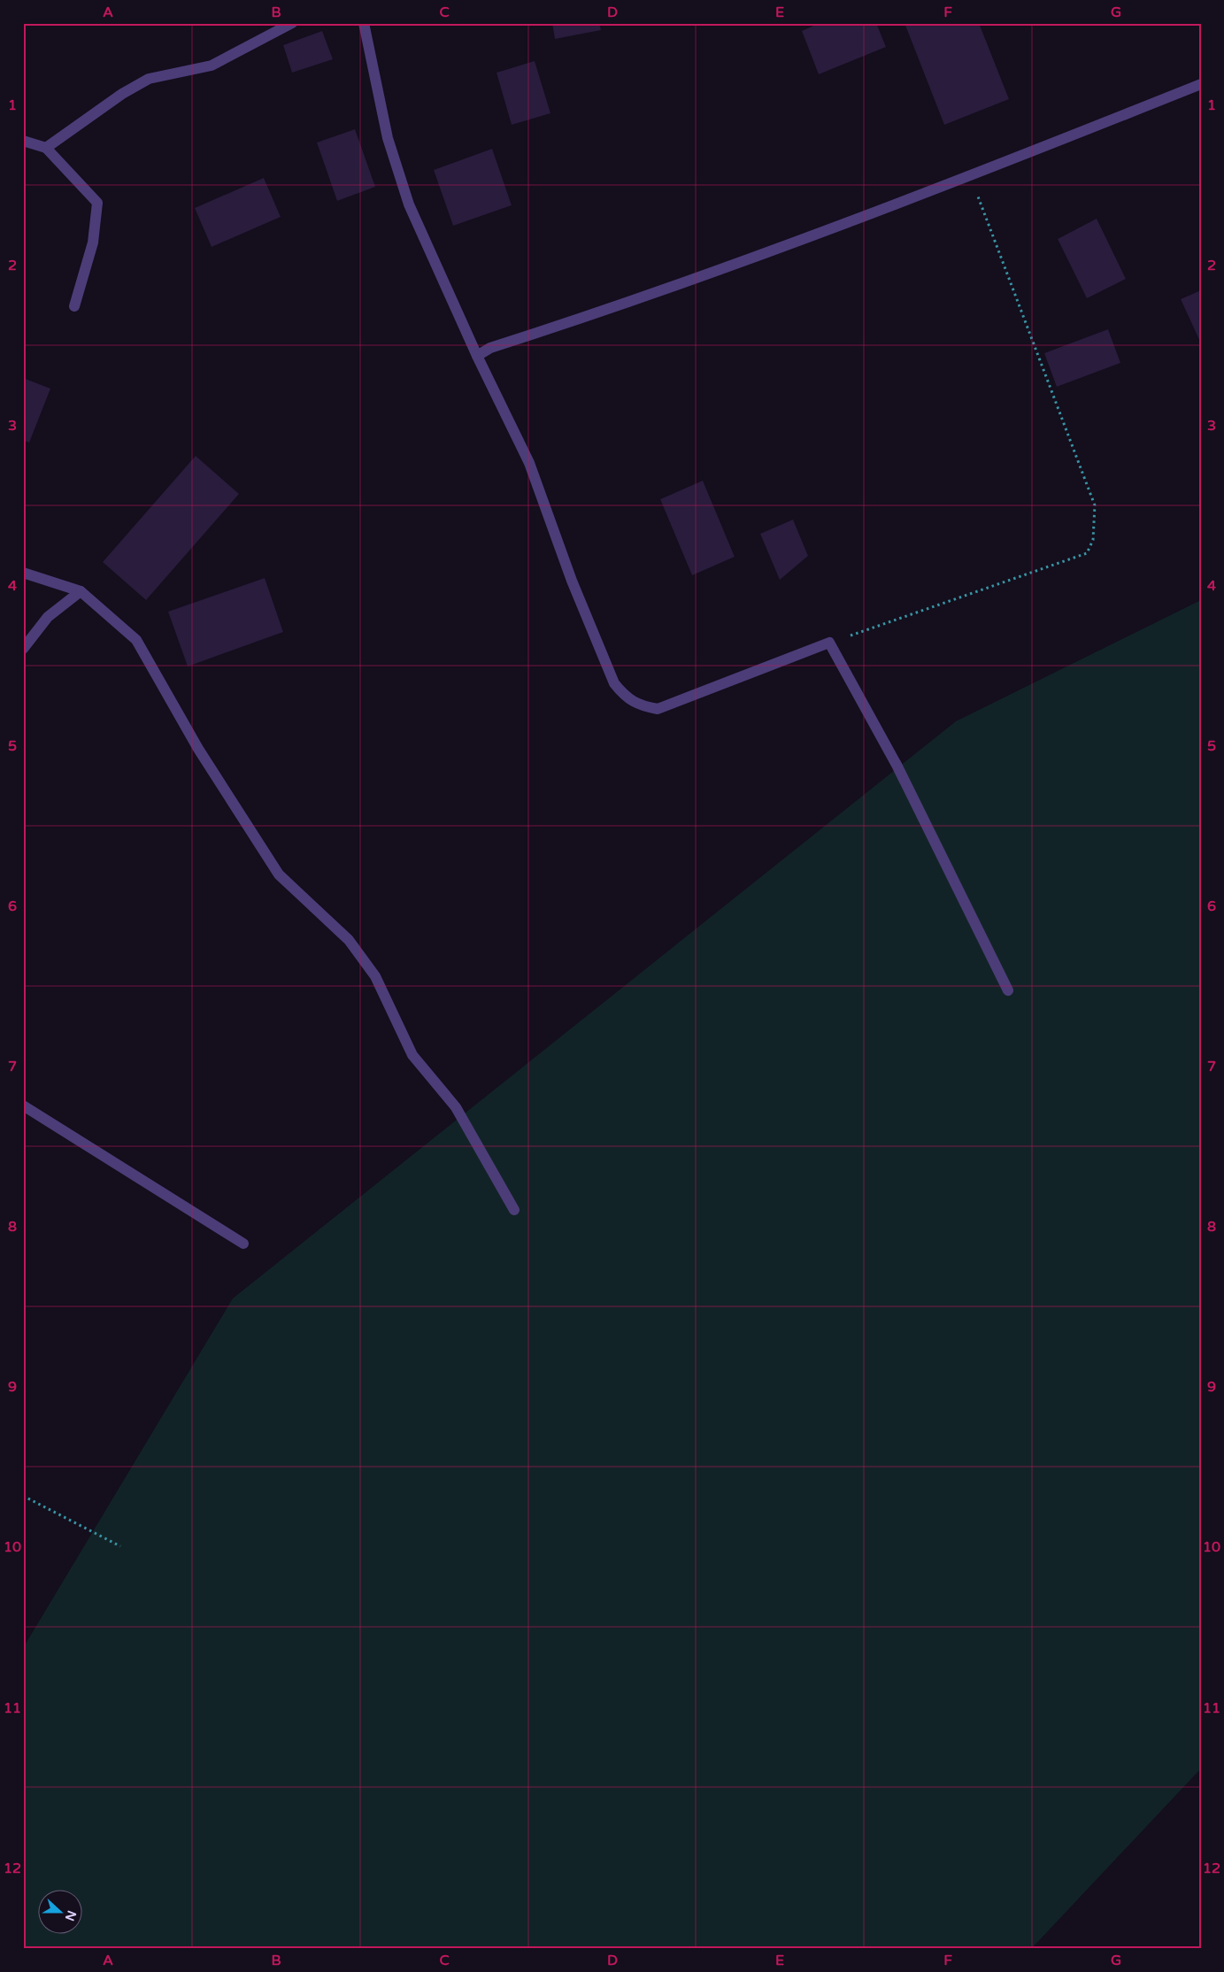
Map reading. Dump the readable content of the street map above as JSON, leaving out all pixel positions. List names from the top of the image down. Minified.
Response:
{"north":"right","grid":{"columns":["A","B","C","D","E","F","G"],"rows":["1","2","3","4","5","6","7","8","9","10","11","12"]}}
